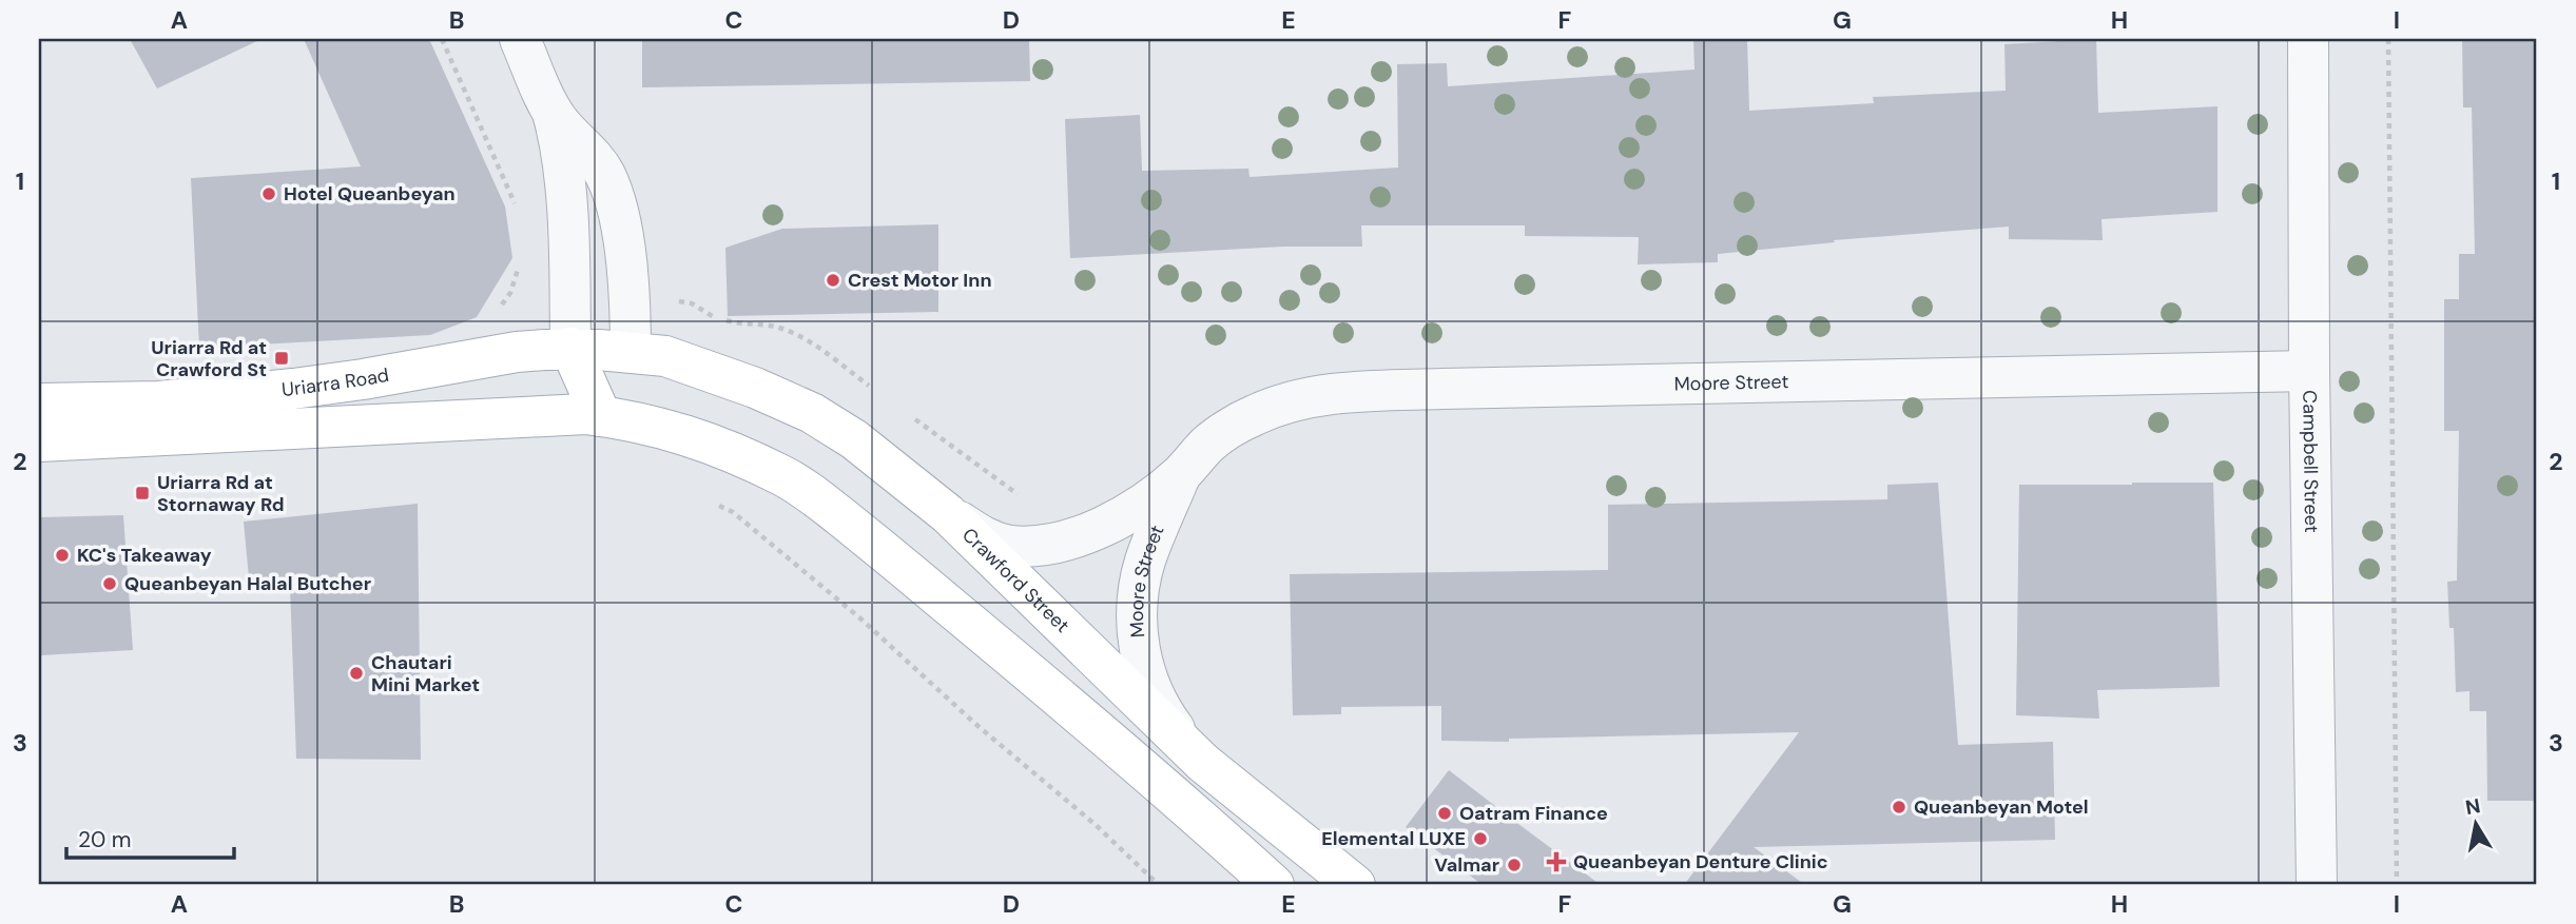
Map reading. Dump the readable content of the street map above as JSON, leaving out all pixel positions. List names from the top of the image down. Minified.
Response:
{"streets":{"main road":["Uriarra Road","Crawford Street"],"street":["Moore Street","Campbell Street"]},"crossings":[["Uriarra Road","Crawford Street"],["Moore Street","Campbell Street"],["Moore Street","Crawford Street"]],"places":{"other":["Hotel Queanbeyan","Crest Motor Inn","KC's Takeaway","Queanbeyan Halal Butcher","Chautari Mini Market","Queanbeyan Motel","Oatram Finance","Elemental LUXE","Valmar"],"transit":["Uriarra Rd at Crawford St","Uriarra Rd at Stornaway Rd"],"health":["Queanbeyan Denture Clinic"]},"scale_bar":"20 m","north":"top","grid":{"columns":["A","B","C","D","E","F","G","H","I"],"rows":["1","2","3"]}}
